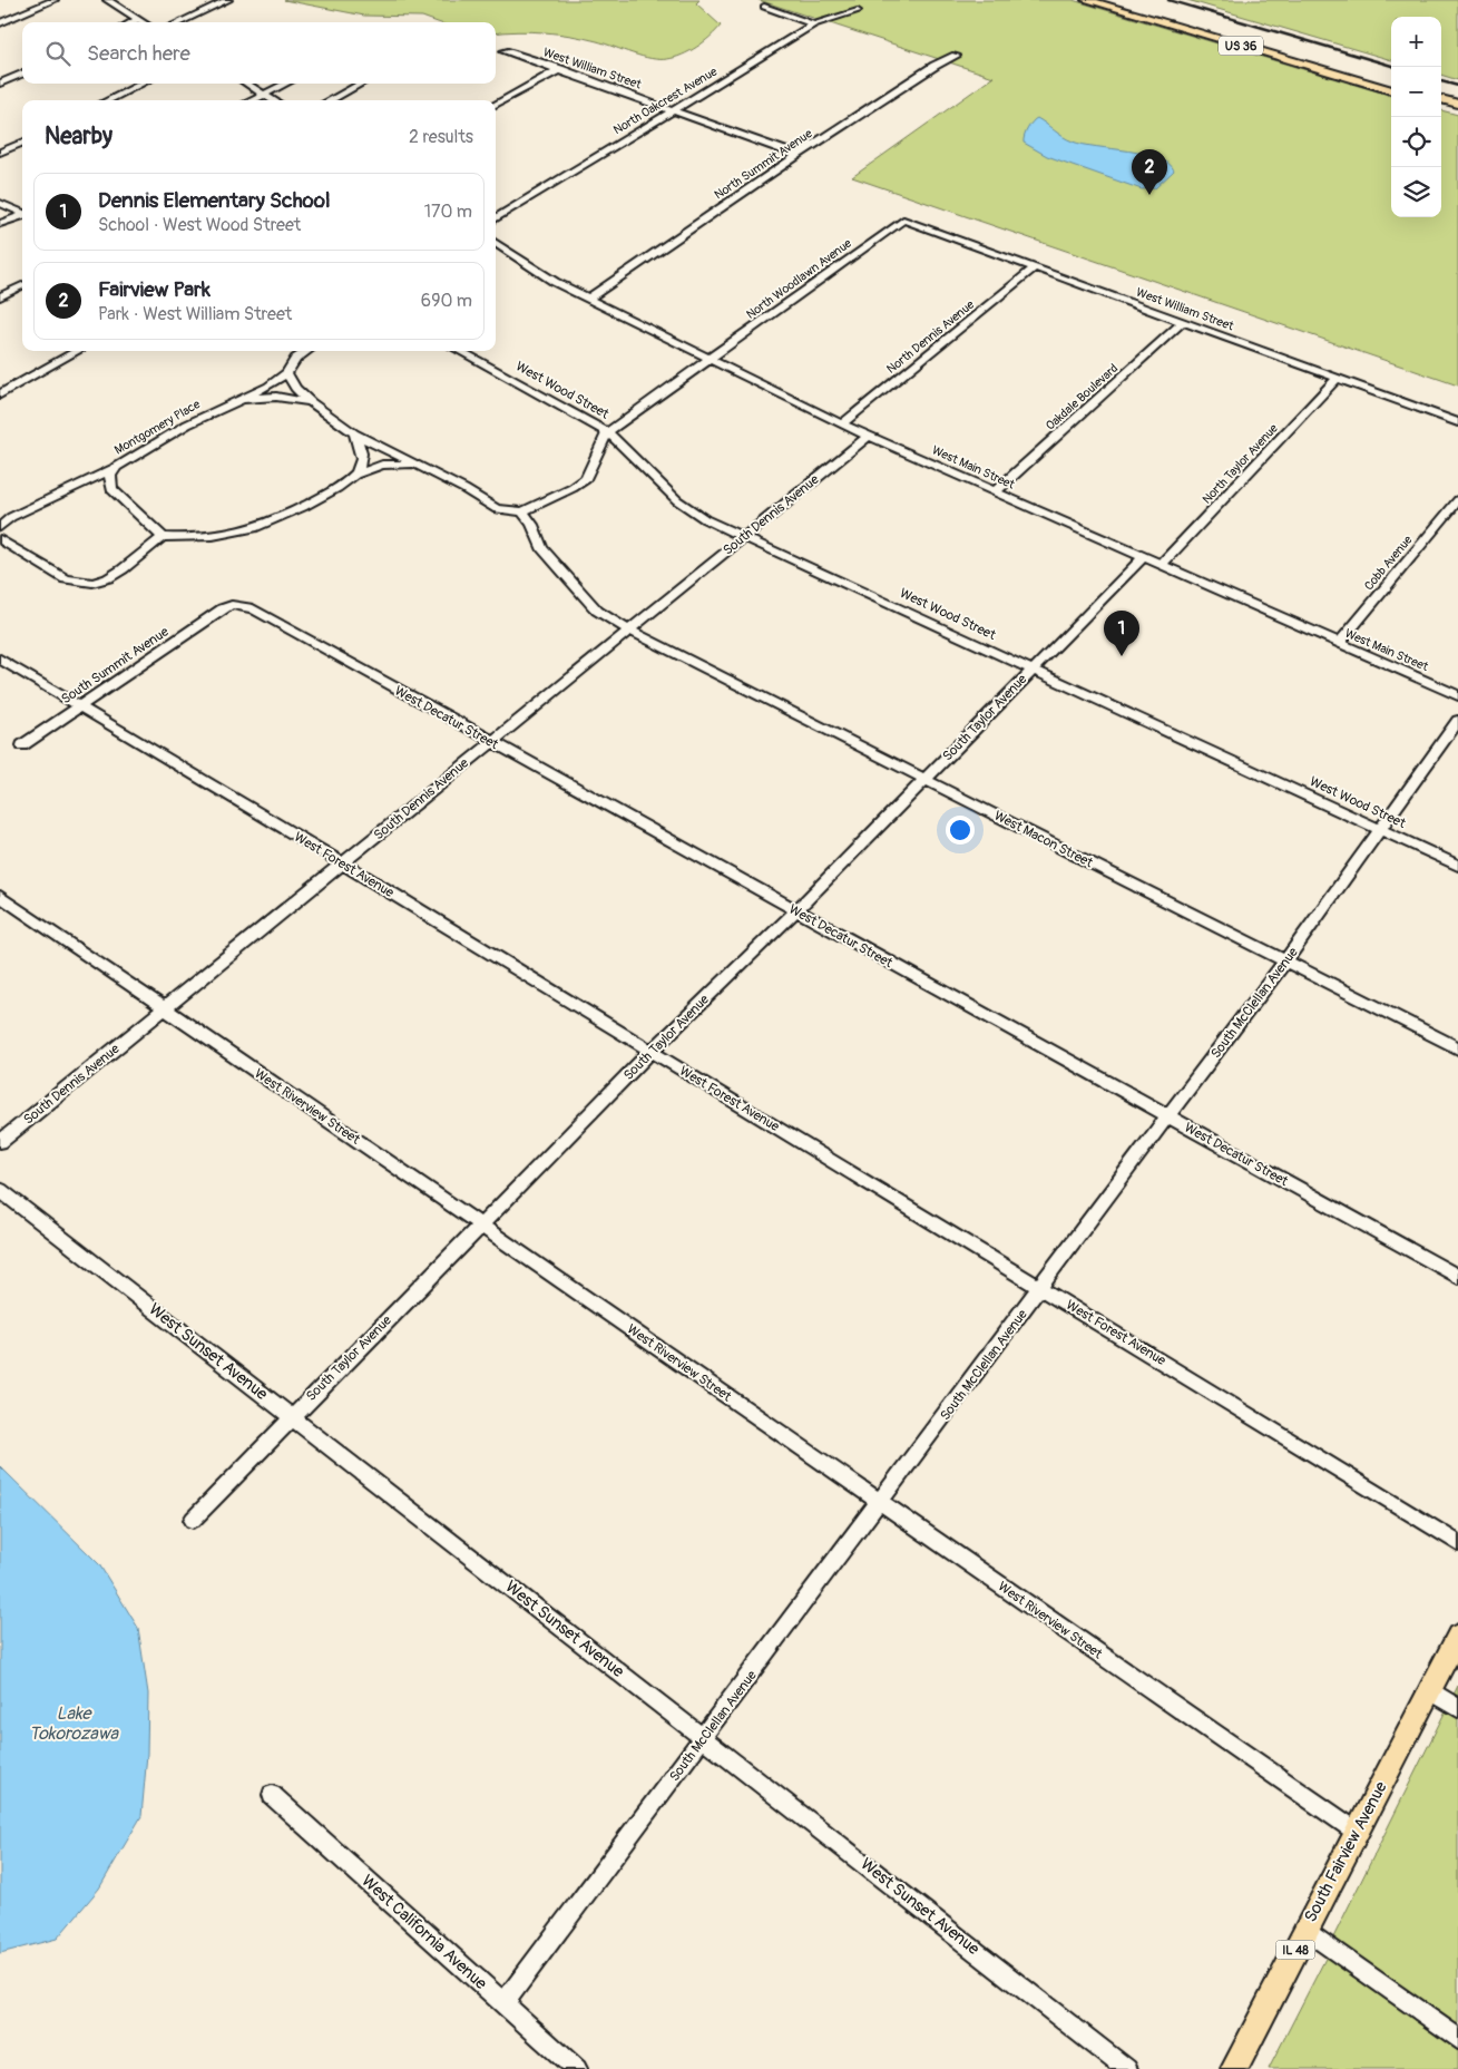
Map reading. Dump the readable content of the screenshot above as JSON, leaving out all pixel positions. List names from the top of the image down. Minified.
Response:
{"streets":{"main road":["US 36","South Fairview Avenue","IL 48"],"street":["West William Street","North Oakcrest Avenue","North Summit Avenue","North Woodlawn Avenue","North Dennis Avenue","West Wood Street","Oakdale Boulevard","Montgomery Place","North Taylor Avenue","West Main Street","South Dennis Avenue","Cobb Avenue","South Summit Avenue","West Decatur Street","South Taylor Avenue","West Macon Street","West Forest Avenue","South McClellan Avenue","West Riverview Street","West Sunset Avenue","West California Avenue"]},"crossings":[["West William Street","North Oakcrest Avenue"],["West William Street","North Summit Avenue"],["West William Street","North Woodlawn Avenue"],["West William Street","North Dennis Avenue"],["West William Street","Oakdale Boulevard"],["West William Street","North Taylor Avenue"],["North Summit Avenue","West Main Street"],["North Woodlawn Avenue","West Wood Street"],["North Woodlawn Avenue","West Main Street"],["North Dennis Avenue","West Main Street"],["West Wood Street","South Dennis Avenue"],["West Wood Street","South Taylor Avenue"],["West Wood Street","South McClellan Avenue"],["Oakdale Boulevard","West Main Street"],["North Taylor Avenue","West Main Street"],["West Main Street","South Dennis Avenue"],["West Main Street","Cobb Avenue"],["West Main Street","South Taylor Avenue"],["South Dennis Avenue","West Decatur Street"],["South Dennis Avenue","West Macon Street"],["South Dennis Avenue","West Forest Avenue"],["South Dennis Avenue","West Riverview Street"],["South Summit Avenue","West Decatur Street"],["South Summit Avenue","West Forest Avenue"],["West Decatur Street","South Taylor Avenue"],["West Decatur Street","South McClellan Avenue"],["South Taylor Avenue","West Macon Street"],["South Taylor Avenue","West Forest Avenue"],["South Taylor Avenue","West Riverview Street"],["South Taylor Avenue","West Sunset Avenue"],["West Macon Street","South McClellan Avenue"],["West Forest Avenue","South McClellan Avenue"],["South McClellan Avenue","West Riverview Street"],["South McClellan Avenue","West Sunset Avenue"],["South McClellan Avenue","West California Avenue"],["West Riverview Street","South Fairview Avenue"]],"water":["Lake Tokorozawa"],"page":{"map_buttons":["+","−"],"search":"Search here","heading":["Nearby","2 results"],"pins":["2","1"],"list":[{"mark":"1","name":"Dennis Elementary School","note":"School · West Wood Street","value":"170 m"},{"mark":"2","name":"Fairview Park","note":"Park · West William Street","value":"690 m"}]}}
